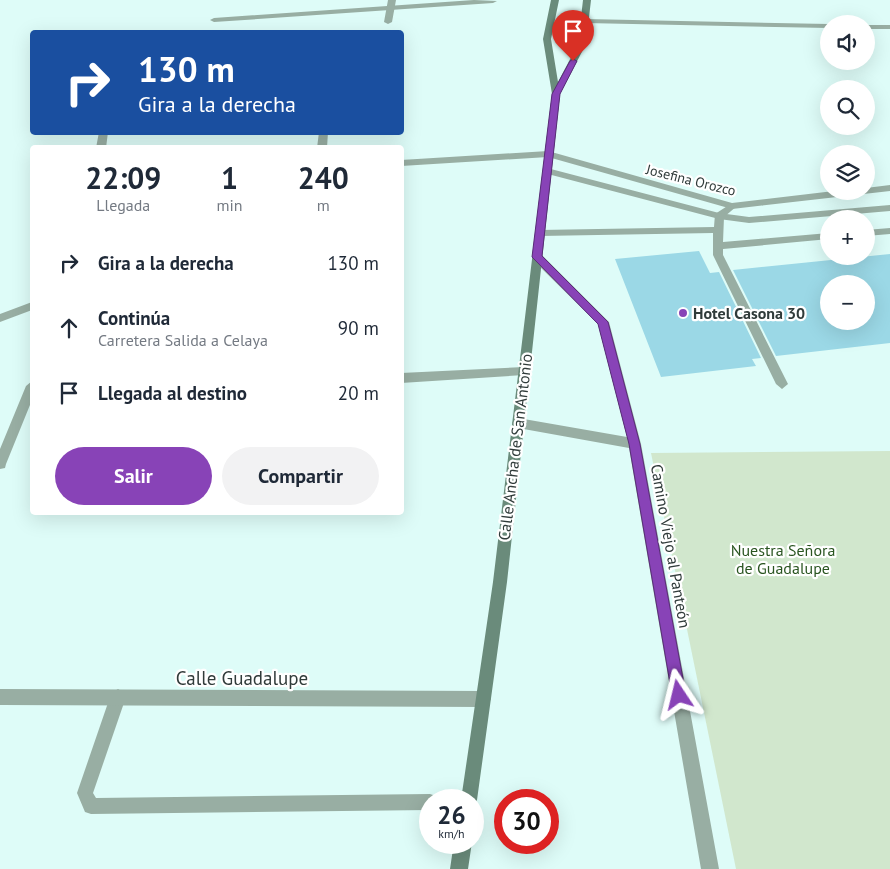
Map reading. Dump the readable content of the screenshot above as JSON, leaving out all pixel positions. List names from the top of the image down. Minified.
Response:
{"streets":{"main road":["Calle Ancha de San Antonio"],"street":["Josefina Orozco","Camino Viejo al Panteón","Calle Guadalupe"]},"crossings":[["Josefina Orozco","Calle Ancha de San Antonio"],["Calle Ancha de San Antonio","Camino Viejo al Panteón"],["Calle Ancha de San Antonio","Calle Guadalupe"]],"parks":["Nuestra Señora de Guadalupe"],"places":["Hotel Casona 30"],"page":{"map_buttons":["+","−"],"turn":["130 m","Gira a la derecha"],"eta":["22:09","Llegada","1","min","240","m"],"list":[{"name":"Gira a la derecha","value":"130 m"},{"name":"Continúa","note":"Carretera Salida a Celaya","value":"90 m"},{"name":"Llegada al destino","value":"20 m"}],"buttons":["Salir","Compartir"],"speed":"26 km/h","limit":"30"}}
